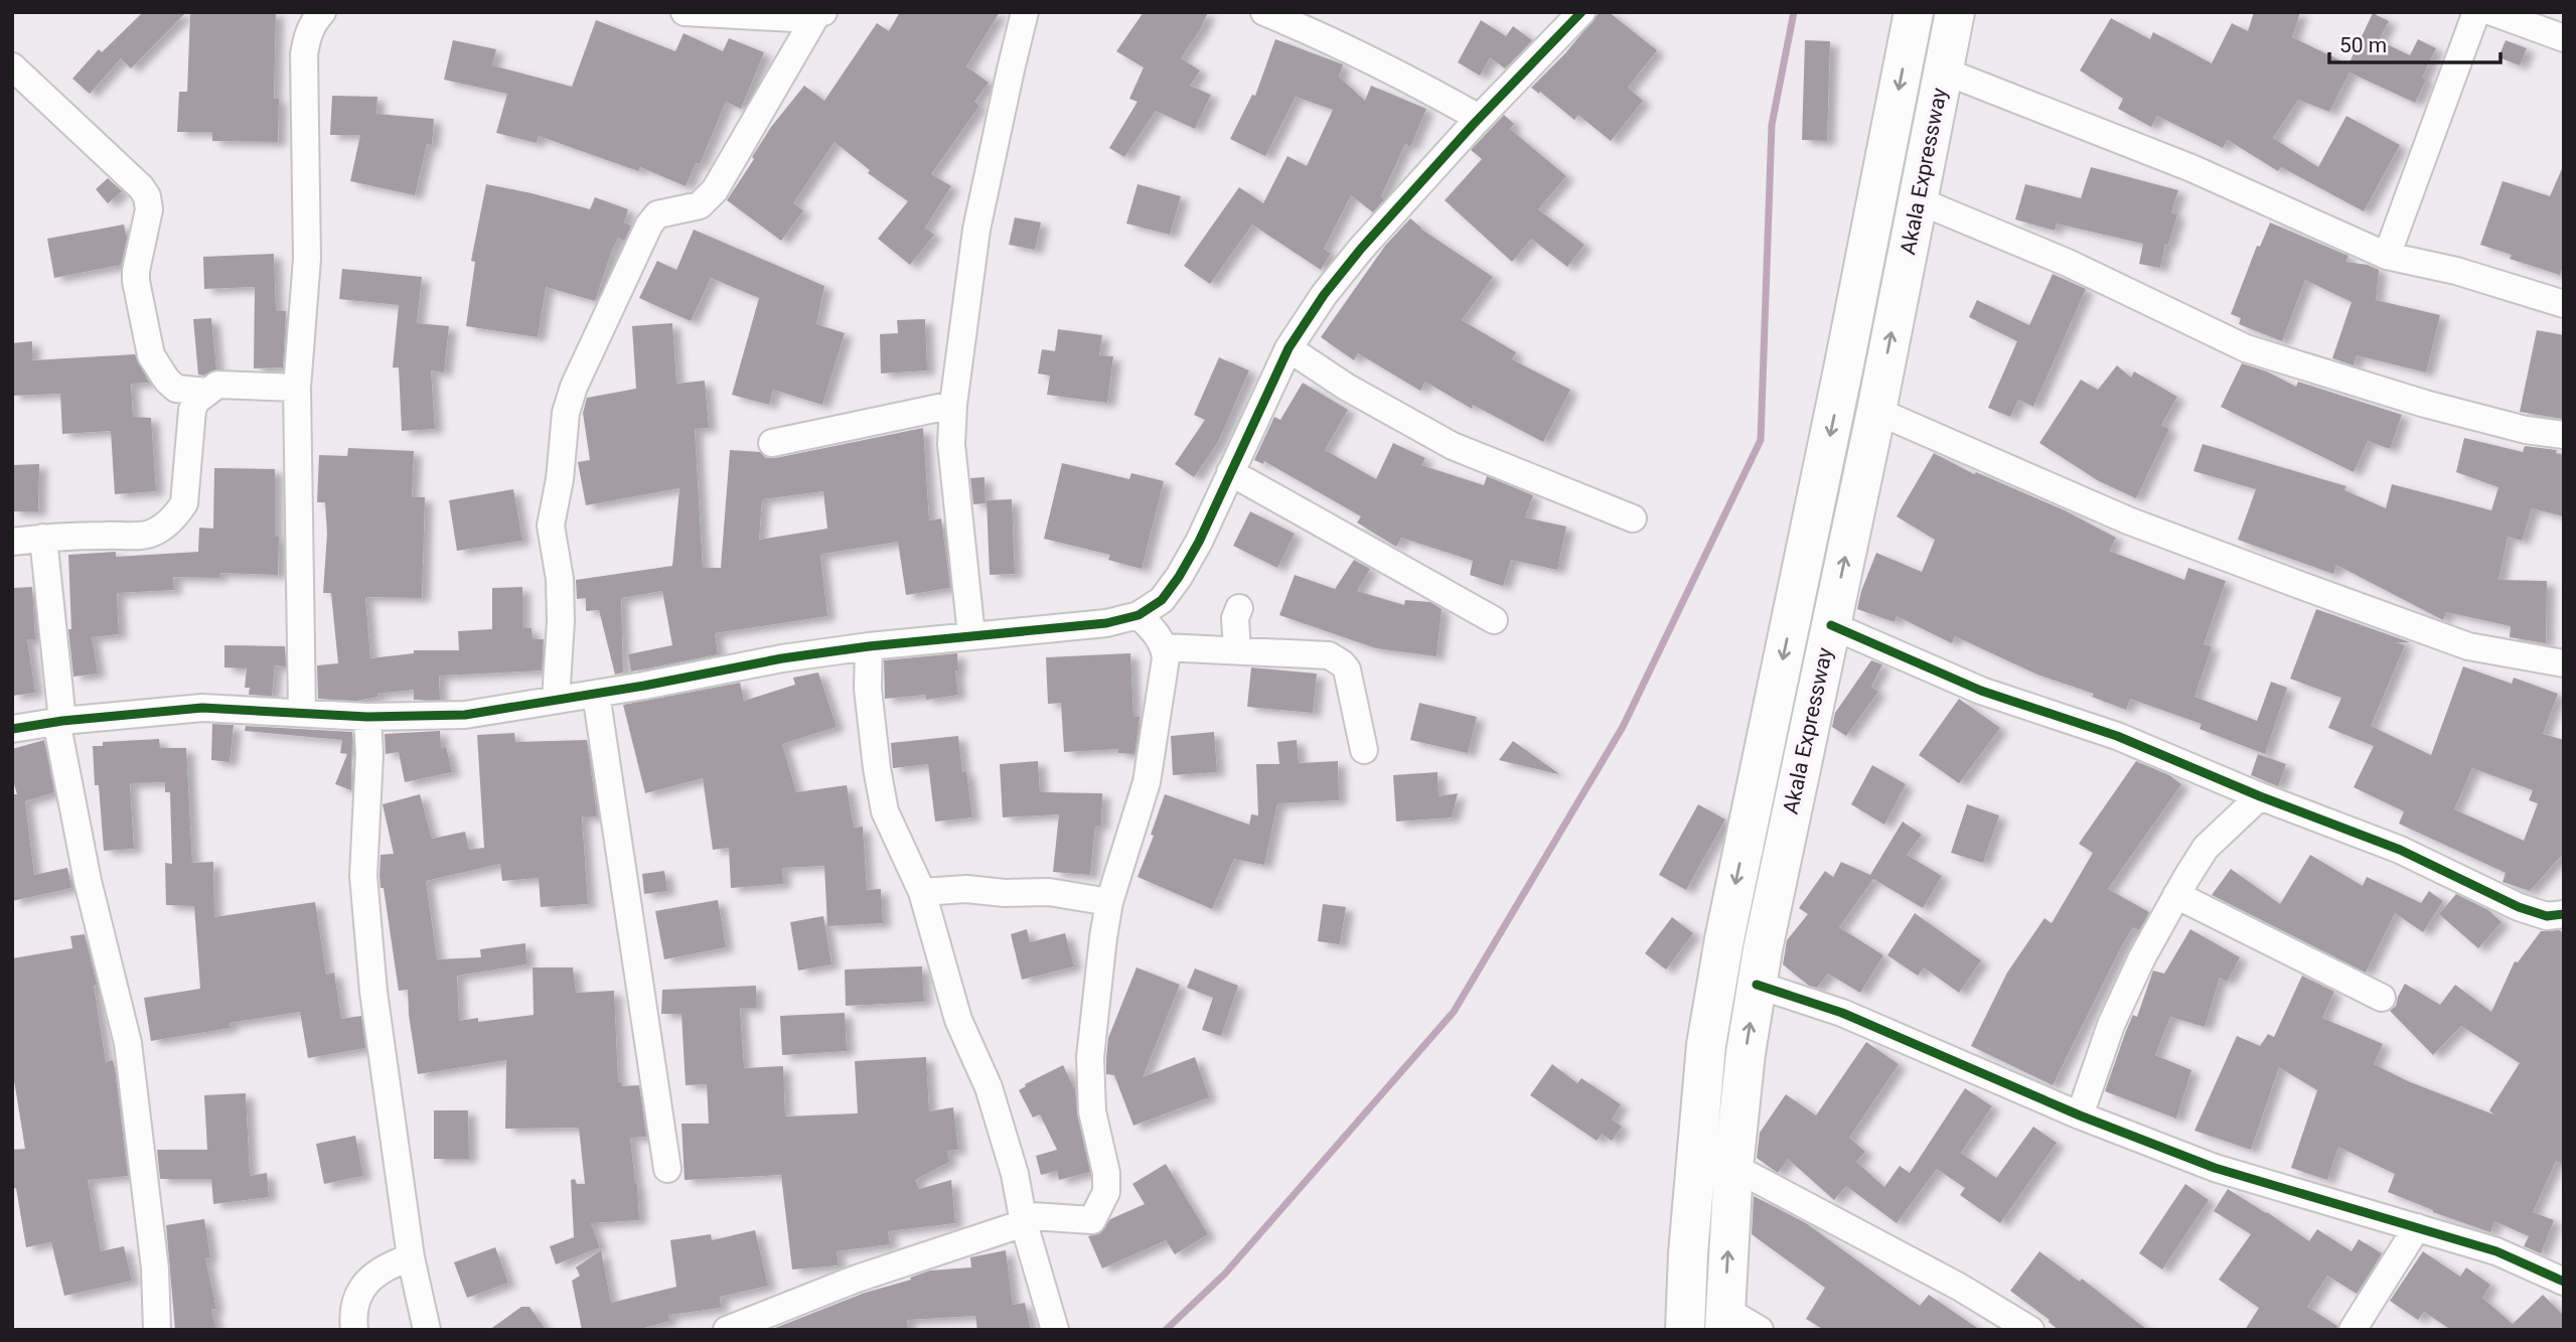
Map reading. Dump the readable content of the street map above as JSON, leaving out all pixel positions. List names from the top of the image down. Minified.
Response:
{"streets":{"main road":["Akala Expressway"]},"scale_bar":"50 m"}
